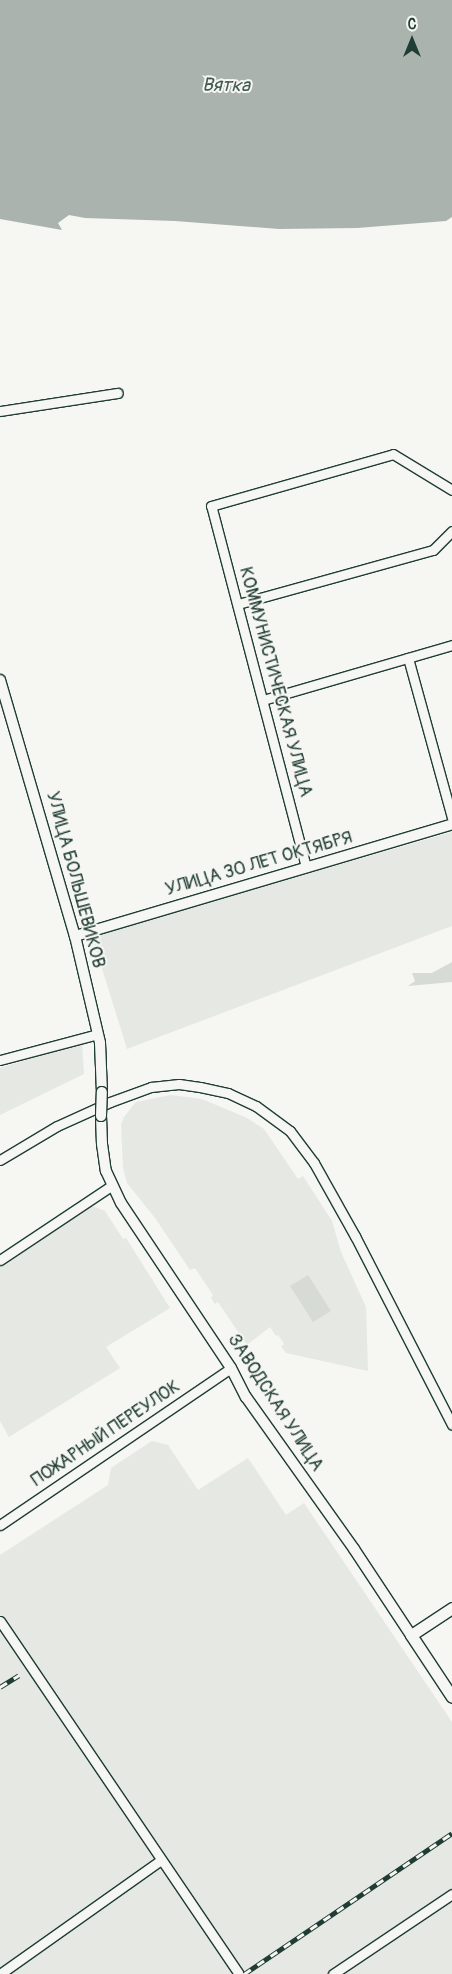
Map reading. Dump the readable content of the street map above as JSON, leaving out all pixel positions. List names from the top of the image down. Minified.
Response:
{"streets":{"main road":["ЗАВОДСКАЯ УЛИЦА"],"street":["КОММУНИСТИЧЕСКАЯ УЛИЦА","УЛИЦА 30 ЛЕТ ОКТЯБРЯ","УЛИЦА БОЛЬШЕВИКОВ","ПОЖАРНЫЙ ПЕРЕУЛОК"]},"crossings":[["КОММУНИСТИЧЕСКАЯ УЛИЦА","УЛИЦА 30 ЛЕТ ОКТЯБРЯ"],["УЛИЦА 30 ЛЕТ ОКТЯБРЯ","УЛИЦА БОЛЬШЕВИКОВ"],["УЛИЦА БОЛЬШЕВИКОВ","ЗАВОДСКАЯ УЛИЦА"],["ЗАВОДСКАЯ УЛИЦА","ПОЖАРНЫЙ ПЕРЕУЛОК"]],"water":["Вятка"],"north":"top"}
